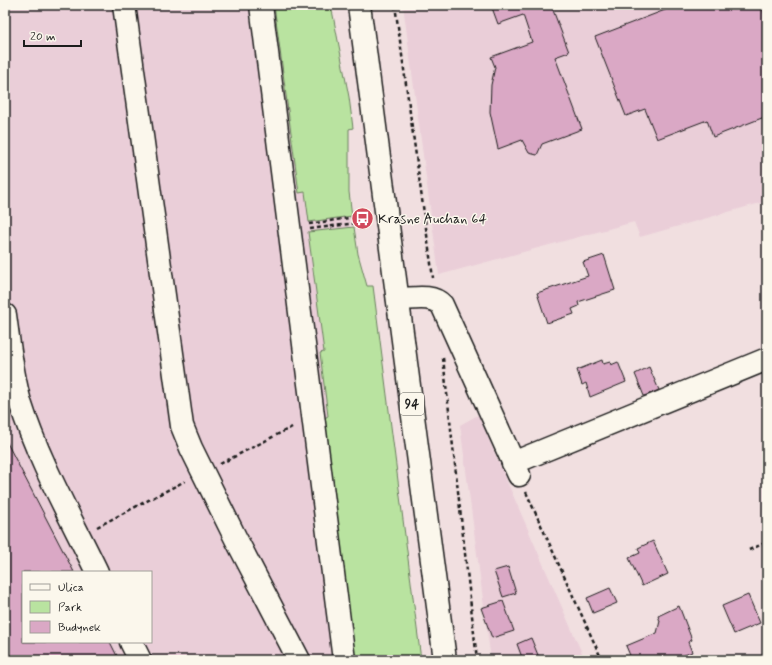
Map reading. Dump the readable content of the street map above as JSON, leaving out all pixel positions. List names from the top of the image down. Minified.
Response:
{"streets":{"main road":["94"]},"places":{"bus stop":["Krasne Auchan 64"]},"legend":["Ulica","Park","Budynek"],"scale_bar":"20 m"}
